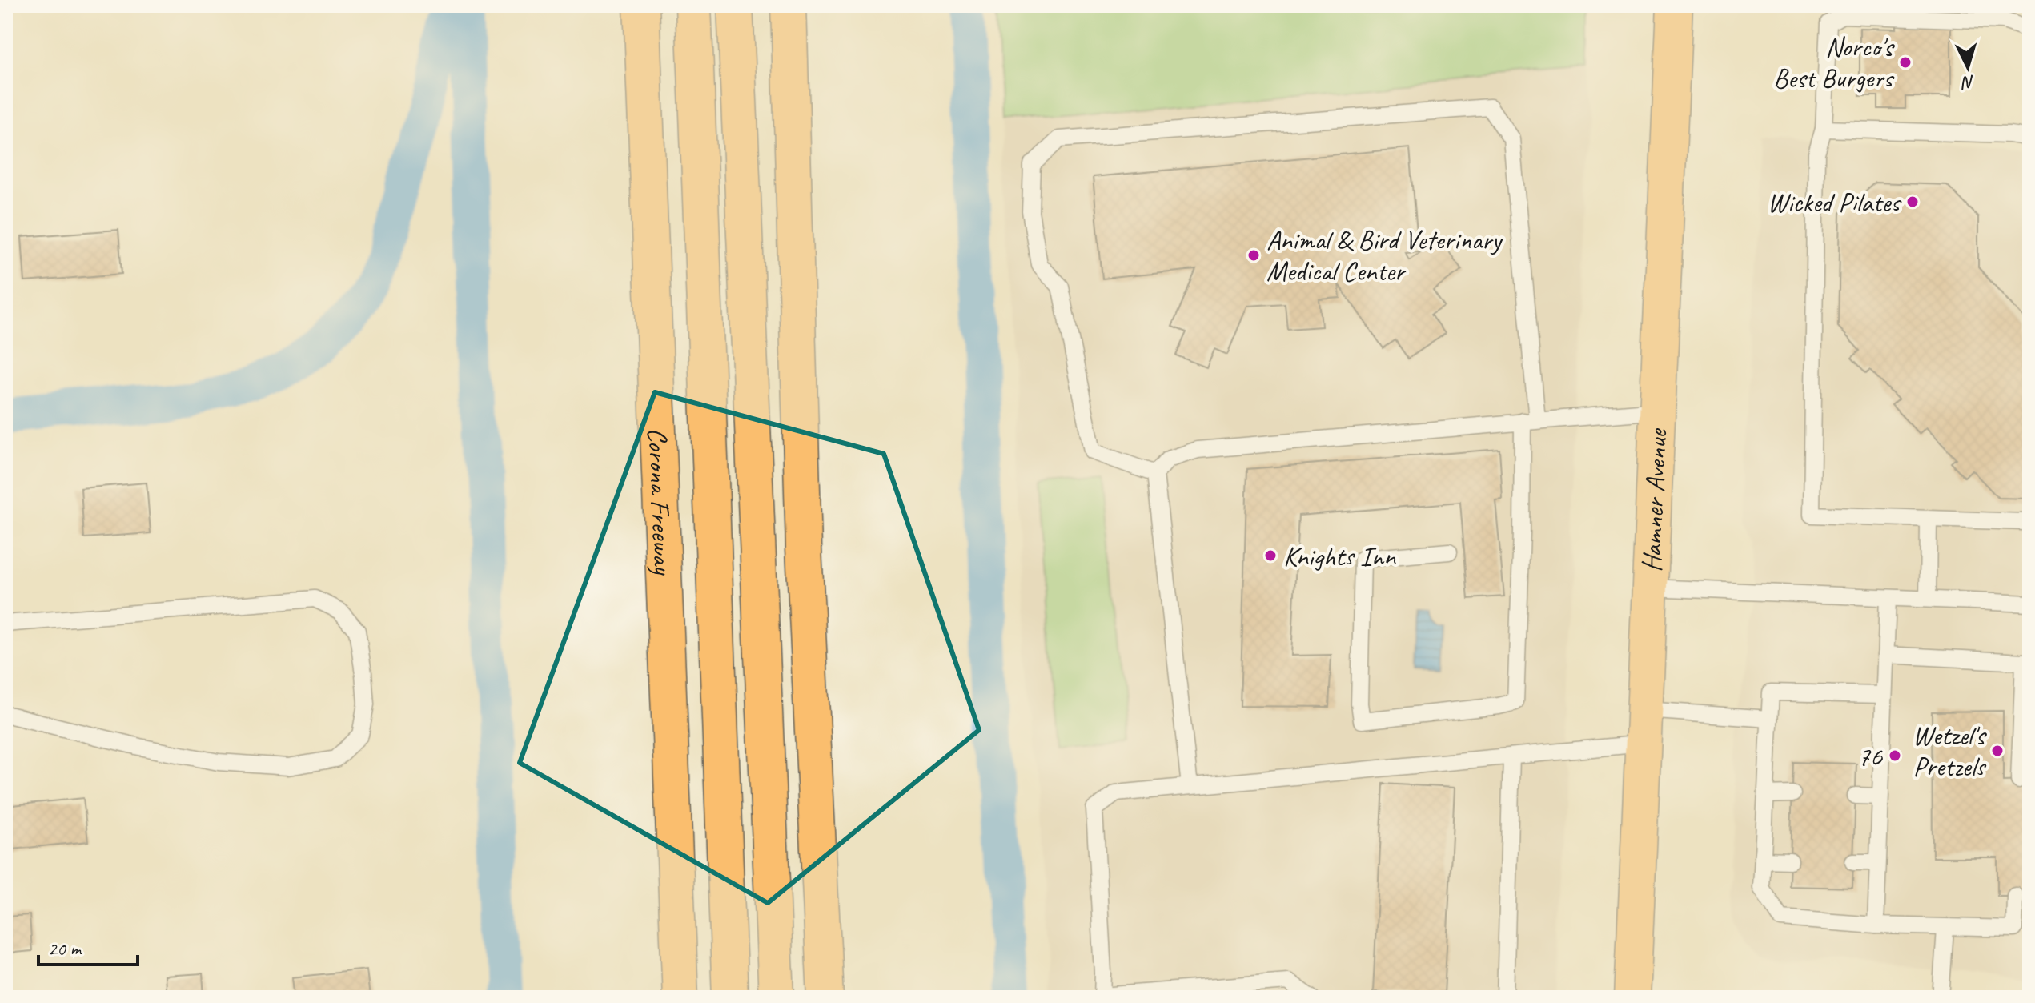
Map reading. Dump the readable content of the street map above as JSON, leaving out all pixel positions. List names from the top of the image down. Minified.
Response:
{"streets":{"main road":["Corona Freeway","Hamner Avenue"]},"places":["Norco's Best Burgers","Wicked Pilates","Animal & Bird Veterinary Medical Center","Knights Inn","Wetzel's Pretzels","76"],"scale_bar":"20 m","north":"bottom"}
